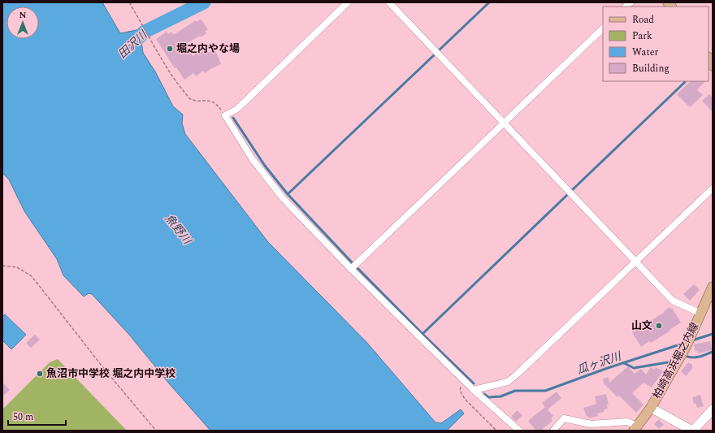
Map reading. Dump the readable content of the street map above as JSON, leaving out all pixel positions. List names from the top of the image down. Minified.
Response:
{"streets":{"main road":["柏崎高浜堀之内線"]},"water":["田沢川","魚野川","瓜ヶ沢川"],"places":["堀之内やな場","山文","魚沼市中学校 堀之内中学校"],"legend":["Road","Park","Water","Building"],"scale_bar":"50 m","north":"top"}
